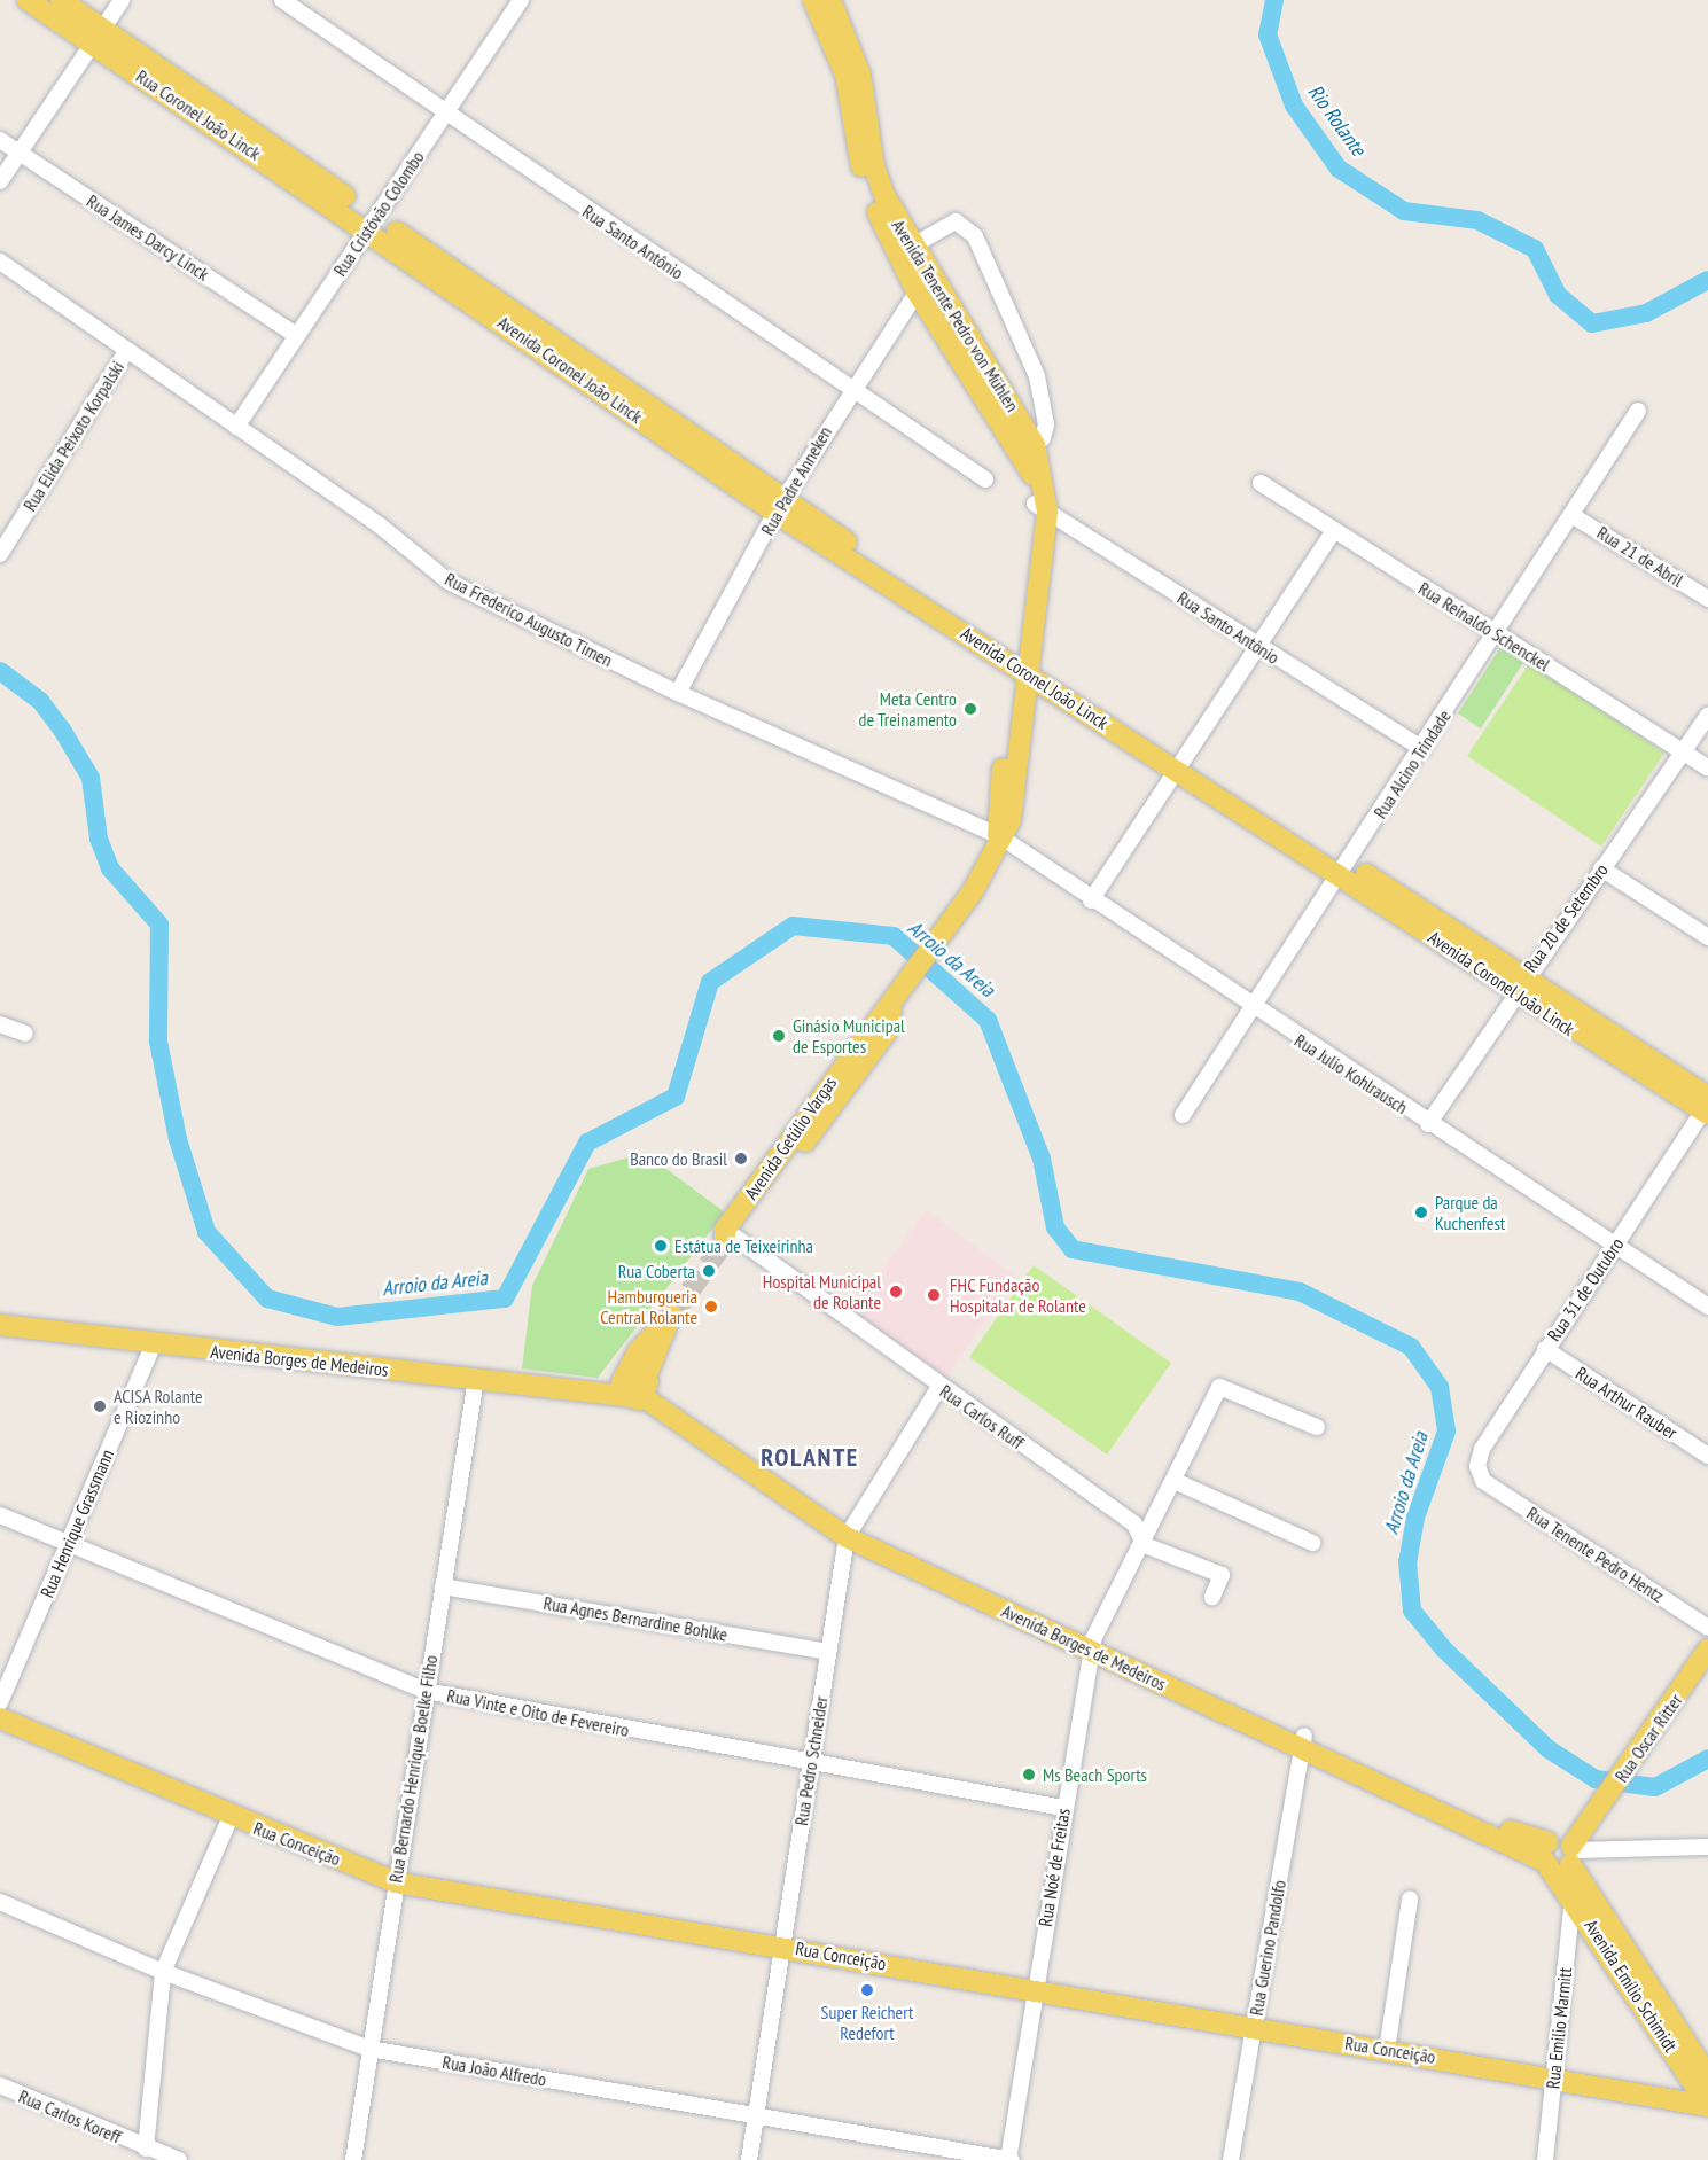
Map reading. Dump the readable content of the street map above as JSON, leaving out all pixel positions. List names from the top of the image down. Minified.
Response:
{"streets":{"main road":["Rua Coronel João Linck","Avenida Tenente Pedro von Mühlen","Avenida Coronel João Linck","Avenida Getúlio Vargas","Avenida Borges de Medeiros","Rua Oscar Ritter","Rua Conceição","Avenida Emílio Schimidt"],"street":["Rua Cristóvão Colombo","Rua James Darcy Linck","Rua Santo Antônio","Rua Elida Peixoto Korpalski","Rua Padre Anneken","Rua 21 de Abril","Rua Frederico Augusto Timen","Rua Reinaldo Schenckel","Rua Alcino Trindade","Rua 20 de Setembro","Rua Julio Kohlrausch","Rua 31 de Outubro","Rua Arthur Rauber","Rua Carlos Ruff","Rua Henrique Grassmann","Rua Tenente Pedro Hentz","Rua Agnes Bernardine Bohlke","Rua Vinte e Oito de Fevereiro","Rua Pedro Schneider","Rua Bernardo Henrique Boelke Filho","Rua Noé de Freitas","Rua Guerino Pandolfo","Rua Emilio Marmitt","Rua João Alfredo","Rua Carlos Koreff"]},"crossings":[["Rua Coronel João Linck","Rua Cristóvão Colombo"],["Rua Coronel João Linck","Avenida Coronel João Linck"],["Rua Cristóvão Colombo","Rua James Darcy Linck"],["Rua Cristóvão Colombo","Rua Santo Antônio"],["Rua Cristóvão Colombo","Avenida Coronel João Linck"],["Rua Cristóvão Colombo","Rua Frederico Augusto Timen"],["Rua Santo Antônio","Avenida Tenente Pedro von Mühlen"],["Rua Santo Antônio","Rua Padre Anneken"],["Rua Santo Antônio","Rua Alcino Trindade"],["Rua Santo Antônio","Avenida Getúlio Vargas"],["Avenida Tenente Pedro von Mühlen","Rua Padre Anneken"],["Avenida Tenente Pedro von Mühlen","Avenida Getúlio Vargas"],["Avenida Coronel João Linck","Rua Padre Anneken"],["Avenida Coronel João Linck","Rua Alcino Trindade"],["Avenida Coronel João Linck","Rua 20 de Setembro"],["Avenida Coronel João Linck","Avenida Getúlio Vargas"],["Avenida Coronel João Linck","Rua 31 de Outubro"],["Rua Elida Peixoto Korpalski","Rua Frederico Augusto Timen"],["Rua Padre Anneken","Rua Frederico Augusto Timen"],["Rua 21 de Abril","Rua Alcino Trindade"],["Rua Frederico Augusto Timen","Rua Julio Kohlrausch"],["Rua Frederico Augusto Timen","Avenida Getúlio Vargas"],["Rua Reinaldo Schenckel","Rua Alcino Trindade"],["Rua Reinaldo Schenckel","Rua 20 de Setembro"],["Rua Alcino Trindade","Rua Julio Kohlrausch"],["Rua 20 de Setembro","Rua Julio Kohlrausch"],["Rua Julio Kohlrausch","Avenida Getúlio Vargas"],["Rua Julio Kohlrausch","Rua 31 de Outubro"],["Avenida Getúlio Vargas","Rua Carlos Ruff"],["Rua 31 de Outubro","Rua Arthur Rauber"],["Rua 31 de Outubro","Rua Tenente Pedro Hentz"],["Avenida Borges de Medeiros","Rua Henrique Grassmann"],["Avenida Borges de Medeiros","Rua Oscar Ritter"],["Avenida Borges de Medeiros","Rua Pedro Schneider"],["Avenida Borges de Medeiros","Rua Bernardo Henrique Boelke Filho"],["Avenida Borges de Medeiros","Rua Noé de Freitas"],["Avenida Borges de Medeiros","Rua Guerino Pandolfo"],["Avenida Borges de Medeiros","Avenida Emílio Schimidt"],["Rua Carlos Ruff","Rua Pedro Schneider"],["Rua Carlos Ruff","Rua Noé de Freitas"],["Rua Henrique Grassmann","Rua Vinte e Oito de Fevereiro"],["Rua Agnes Bernardine Bohlke","Rua Pedro Schneider"],["Rua Agnes Bernardine Bohlke","Rua Bernardo Henrique Boelke Filho"],["Rua Vinte e Oito de Fevereiro","Rua Pedro Schneider"],["Rua Vinte e Oito de Fevereiro","Rua Bernardo Henrique Boelke Filho"],["Rua Vinte e Oito de Fevereiro","Rua Noé de Freitas"],["Rua Oscar Ritter","Avenida Emílio Schimidt"],["Rua Pedro Schneider","Rua Conceição"],["Rua Pedro Schneider","Rua João Alfredo"],["Rua Bernardo Henrique Boelke Filho","Rua Conceição"],["Rua Bernardo Henrique Boelke Filho","Rua João Alfredo"],["Rua Conceição","Rua Noé de Freitas"],["Rua Conceição","Rua Guerino Pandolfo"],["Rua Conceição","Avenida Emílio Schimidt"],["Rua Conceição","Rua Emilio Marmitt"],["Rua Noé de Freitas","Rua João Alfredo"],["Avenida Emílio Schimidt","Rua Emilio Marmitt"]],"districts":["ROLANTE"],"water":["Rio Rolante","Arroio da Areia"],"places":["Meta Centro de Treinamento","Ginásio Municipal de Esportes","Banco do Brasil","Parque da Kuchenfest","Estátua de Teixeirinha","Rua Coberta","Hospital Municipal de Rolante","FHC Fundação Hospitalar de Rolante","Hamburgueria Central Rolante","ACISA Rolante e Riozinho","Ms Beach Sports","Super Reichert Redefort"]}
